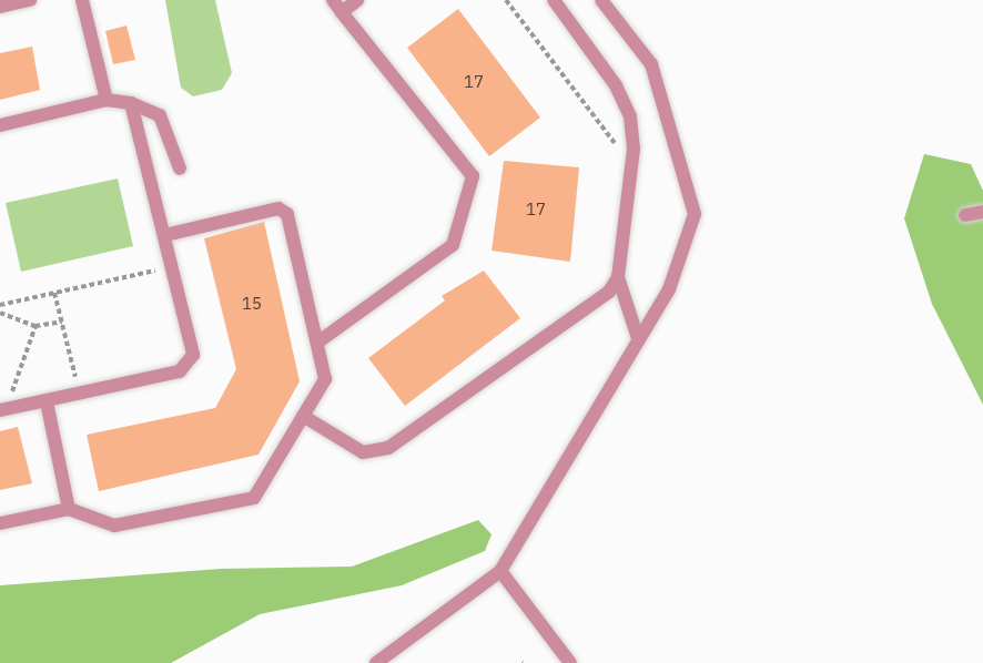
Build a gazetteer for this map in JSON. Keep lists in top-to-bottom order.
{
  "house_numbers": ["17", "17", "15"]
}
